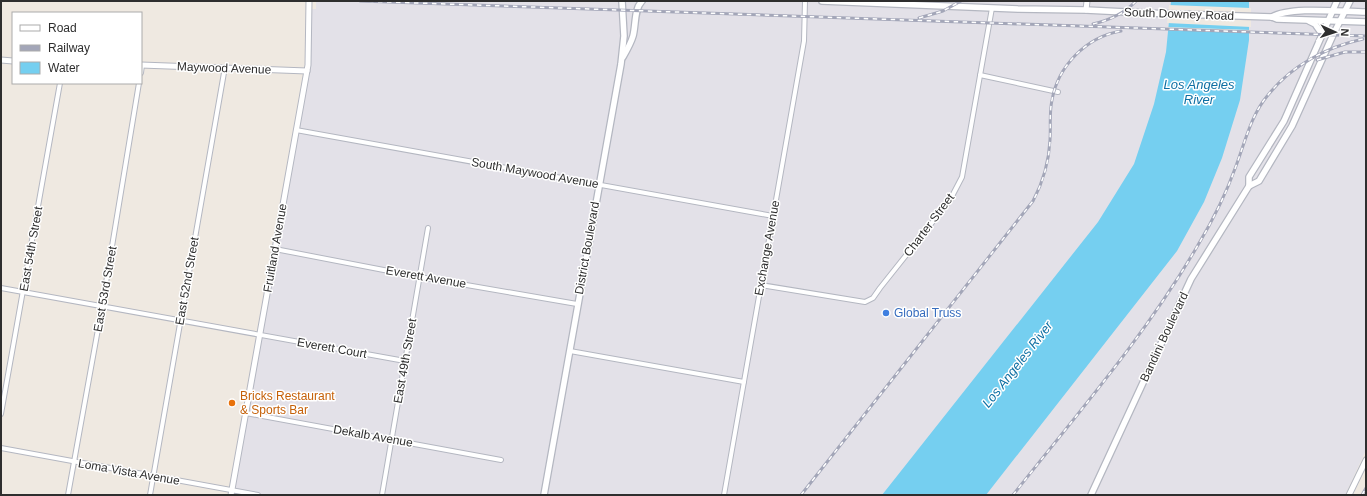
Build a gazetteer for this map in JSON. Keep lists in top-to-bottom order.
{
  "streets": {
    "main road": ["South Downey Road", "District Boulevard", "Bandini Boulevard"],
    "street": [
      "Maywood Avenue",
      "South Maywood Avenue",
      "Charter Street",
      "Fruitland Avenue",
      "Exchange Avenue",
      "East 54th Street",
      "Everett Avenue",
      "East 52nd Street",
      "East 53rd Street",
      "Everett Court",
      "East 49th Street",
      "Dekalb Avenue",
      "Loma Vista Avenue"
    ]
  },
  "crossings": [
    ["South Downey Road", "Charter Street"],
    ["South Downey Road", "Bandini Boulevard"],
    ["Maywood Avenue", "Fruitland Avenue"],
    ["Maywood Avenue", "East 52nd Street"],
    ["South Maywood Avenue", "Fruitland Avenue"],
    ["South Maywood Avenue", "District Boulevard"],
    ["South Maywood Avenue", "Exchange Avenue"],
    ["Charter Street", "Exchange Avenue"],
    ["Fruitland Avenue", "Everett Avenue"],
    ["Fruitland Avenue", "Everett Court"],
    ["Fruitland Avenue", "Dekalb Avenue"],
    ["Fruitland Avenue", "Loma Vista Avenue"],
    ["District Boulevard", "Everett Avenue"],
    ["Everett Avenue", "East 49th Street"],
    ["East 52nd Street", "Loma Vista Avenue"],
    ["East 53rd Street", "Loma Vista Avenue"],
    ["Everett Court", "East 49th Street"],
    ["East 49th Street", "Dekalb Avenue"]
  ],
  "water": ["Los Angeles River"],
  "places": ["Global Truss", "Bricks Restaurant & Sports Bar"],
  "legend": ["Road", "Railway", "Water"],
  "north": "right"
}
